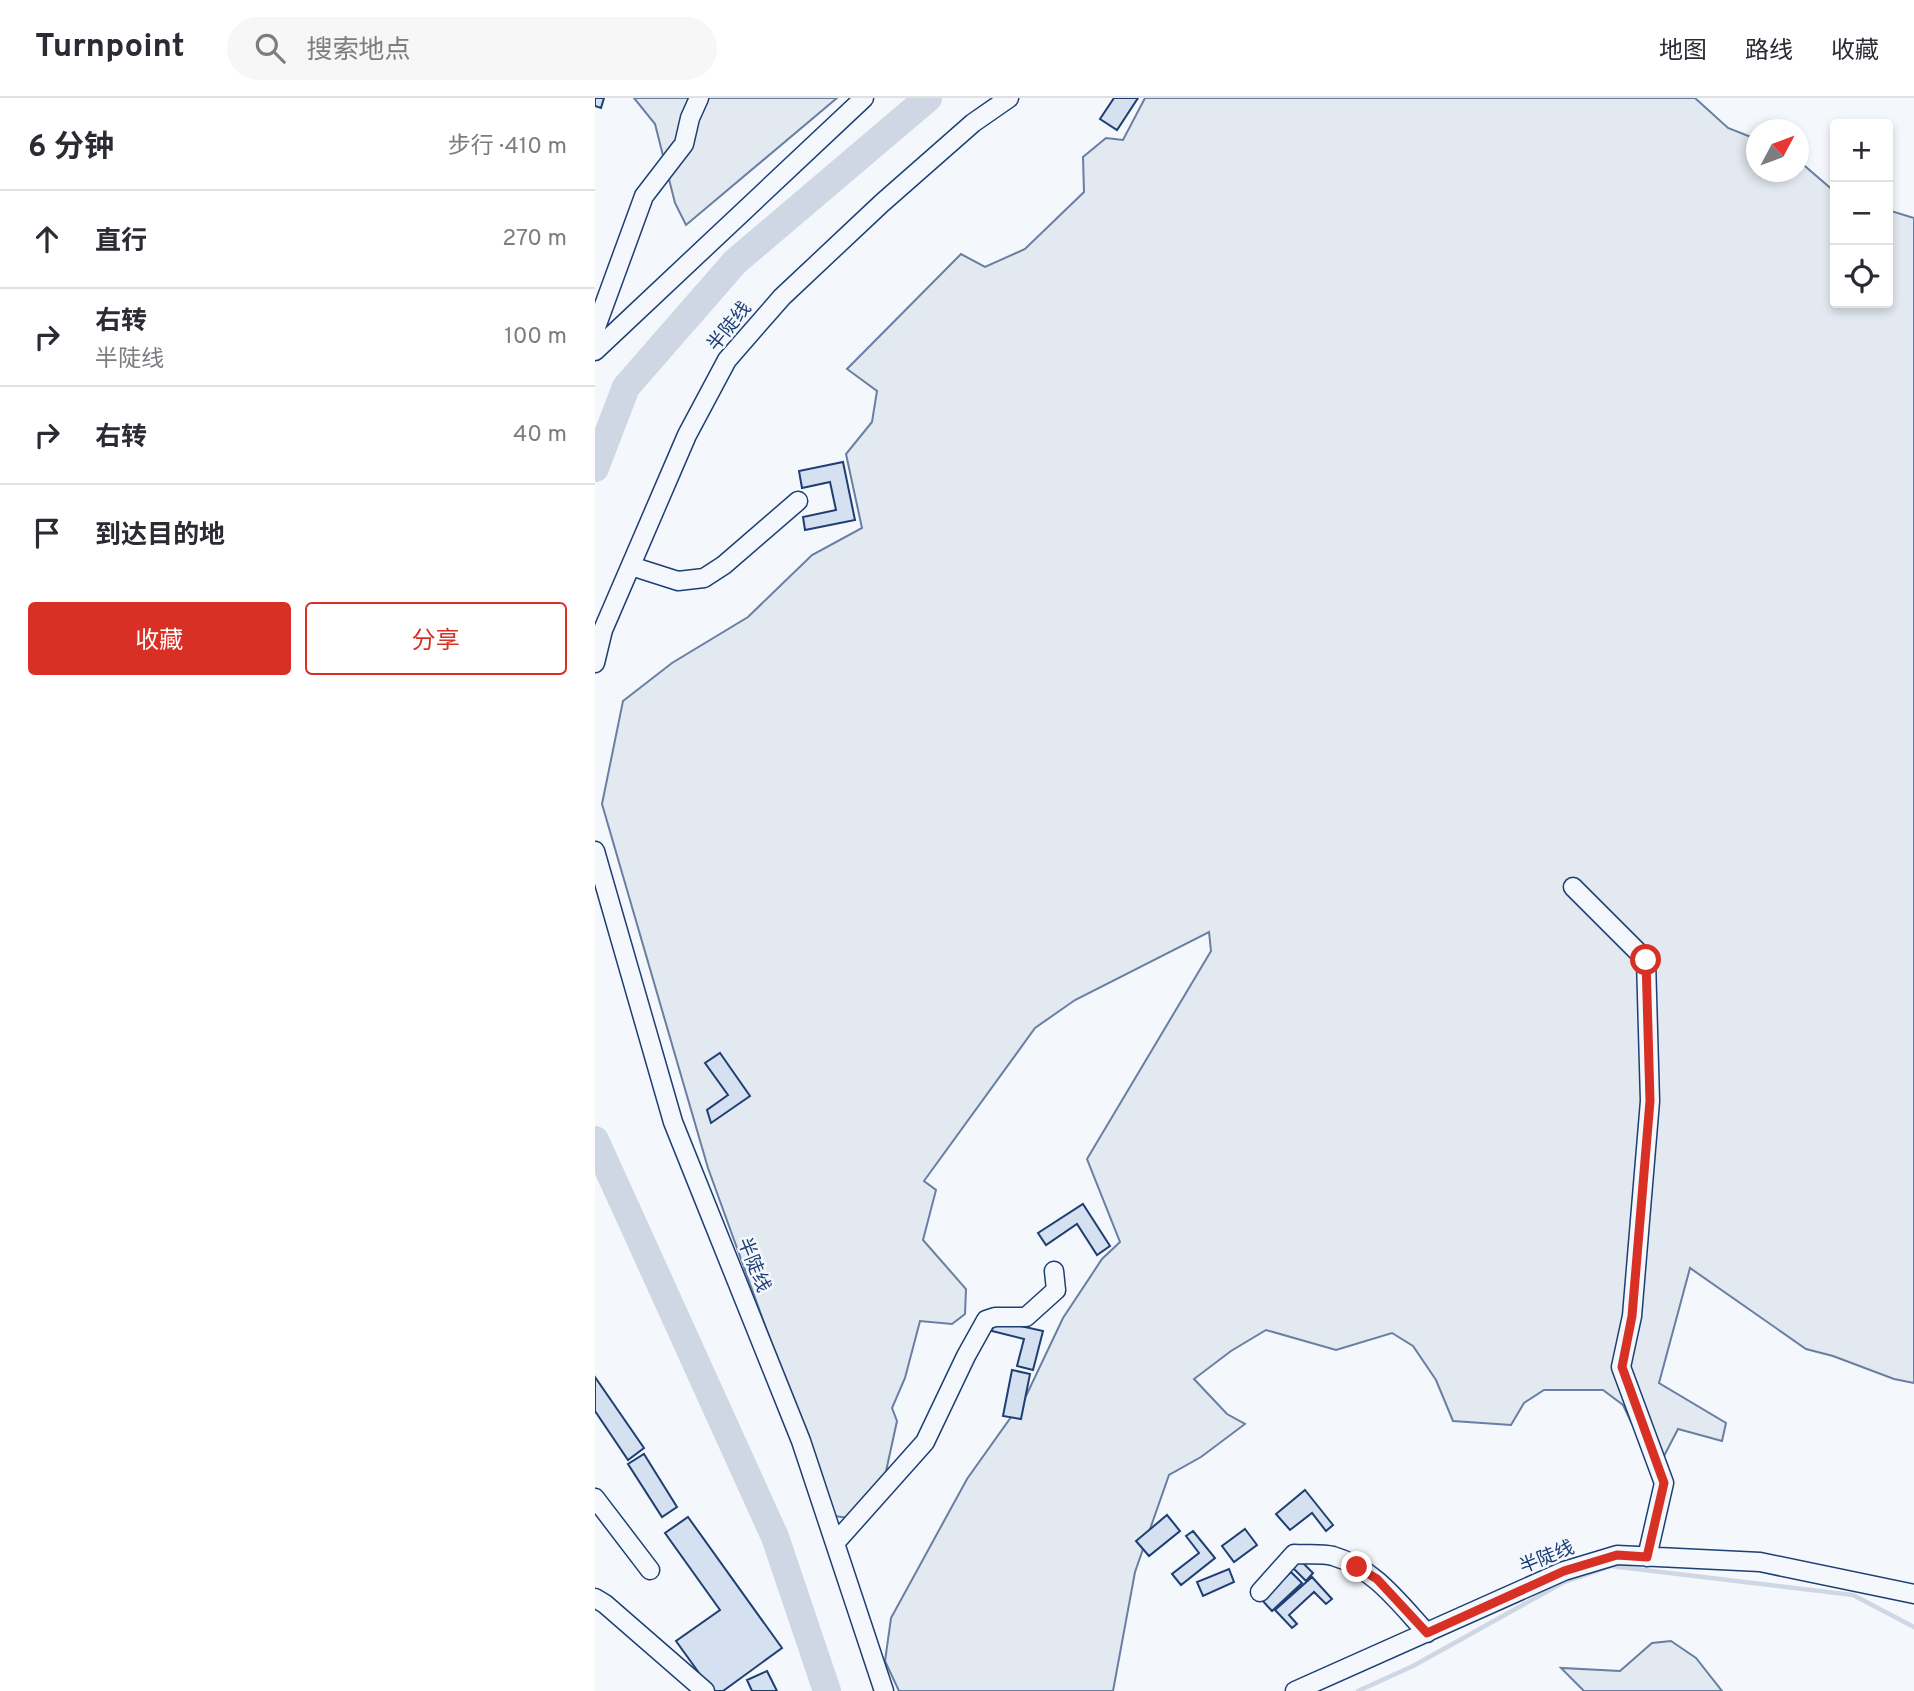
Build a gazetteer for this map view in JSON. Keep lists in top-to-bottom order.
{
  "streets": {
    "street": ["半陡线"]
  },
  "north": "top right",
  "page": {
    "header": "Turnpoint",
    "search": "搜索地点",
    "nav": ["地图", "路线", "收藏"],
    "heading": ["6 分钟", "步行 · 410 m"],
    "map_buttons": ["+", "−"],
    "list": [
      ["直行", "270 m"],
      ["右转", "半陡线", "100 m"],
      ["右转", "40 m"],
      "到达目的地"
    ],
    "buttons": ["收藏", "分享"]
  }
}
